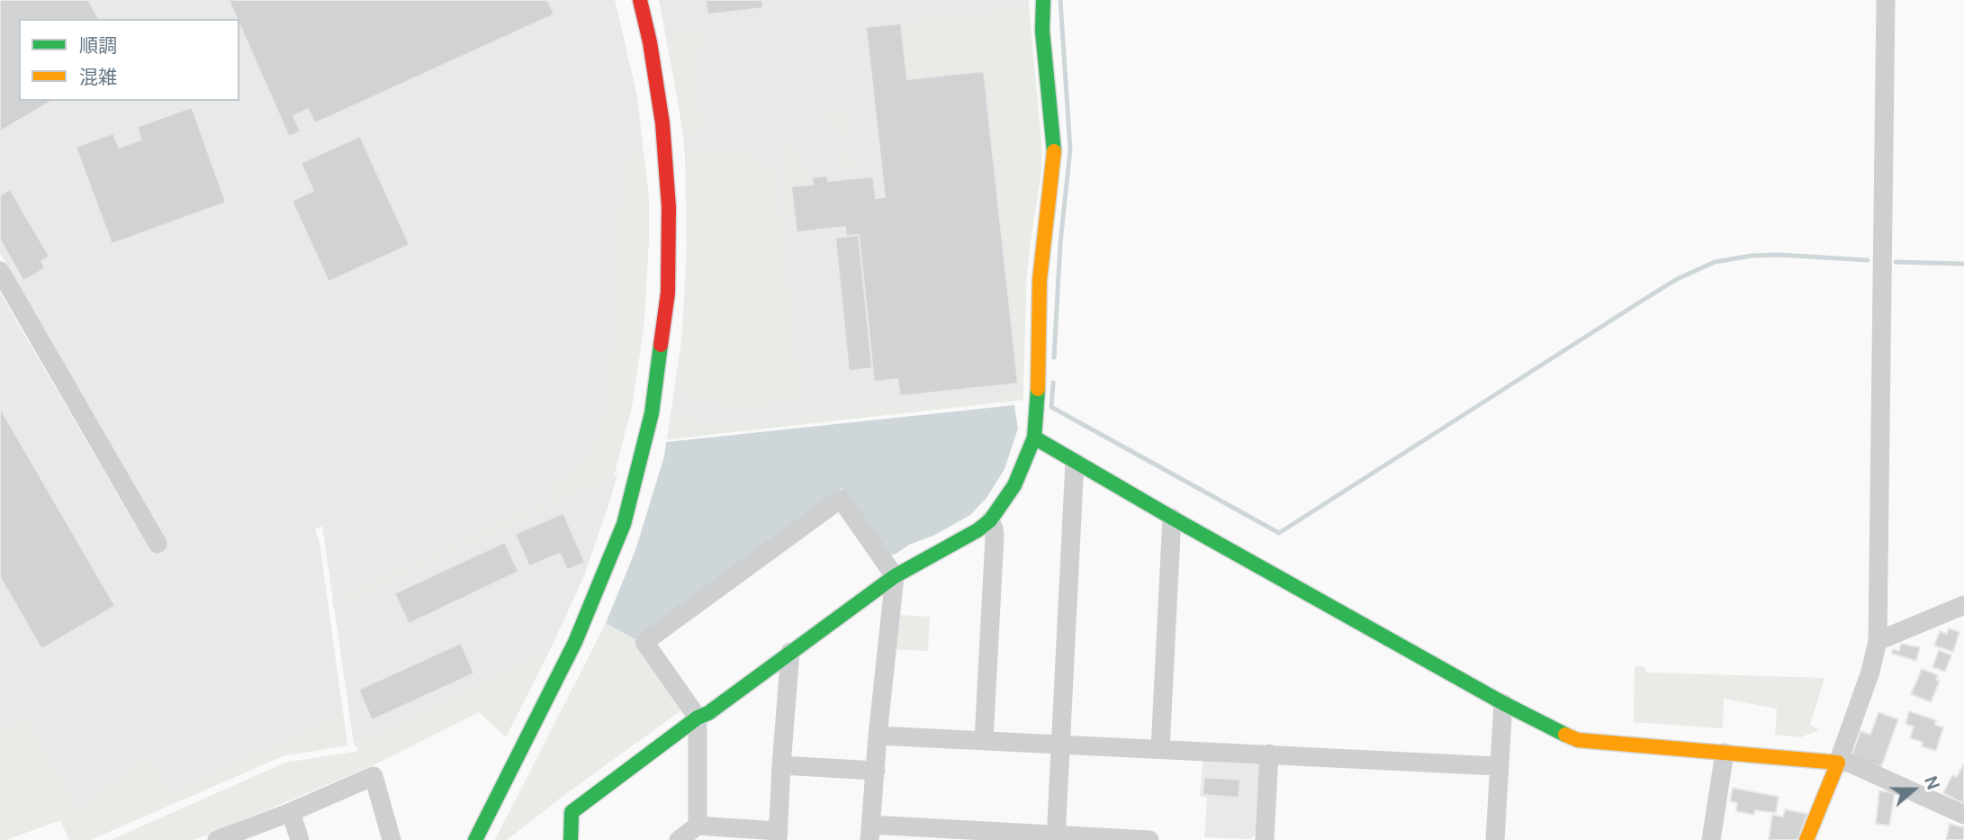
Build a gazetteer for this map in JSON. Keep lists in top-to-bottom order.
{
  "legend": ["順調", "混雑"],
  "north": "right"
}
